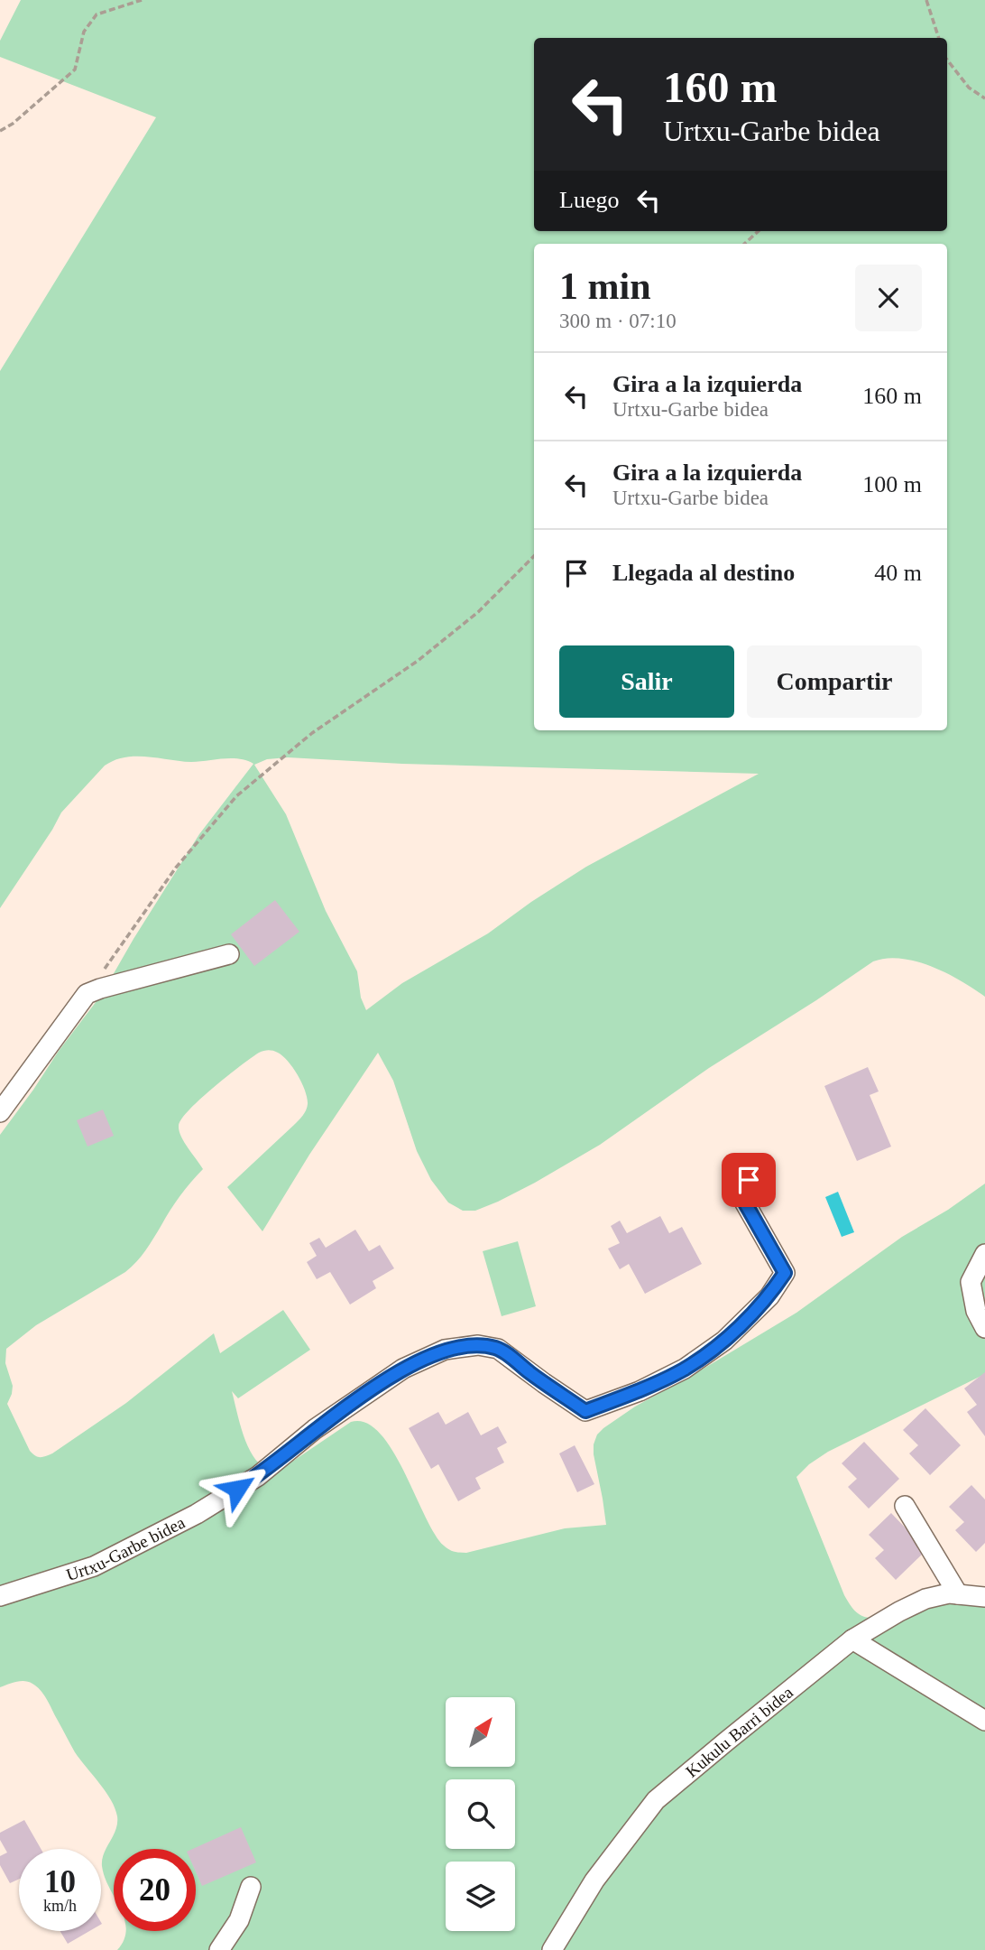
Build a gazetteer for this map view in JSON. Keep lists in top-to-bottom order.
{
  "streets": {
    "lane": ["Urtxu-Garbe bidea", "Kukulu Barri bidea"]
  },
  "north": "top right",
  "page": {
    "turn": ["160 m", "Urtxu-Garbe bidea"],
    "then": "Luego",
    "heading": ["1 min", "300 m · 07:10"],
    "list": [
      {
        "name": "Gira a la izquierda",
        "note": "Urtxu-Garbe bidea",
        "value": "160 m"
      },
      {
        "name": "Gira a la izquierda",
        "note": "Urtxu-Garbe bidea",
        "value": "100 m"
      },
      {
        "name": "Llegada al destino",
        "value": "40 m"
      }
    ],
    "buttons": ["Salir", "Compartir"],
    "speed": "10 km/h",
    "limit": "20"
  }
}
